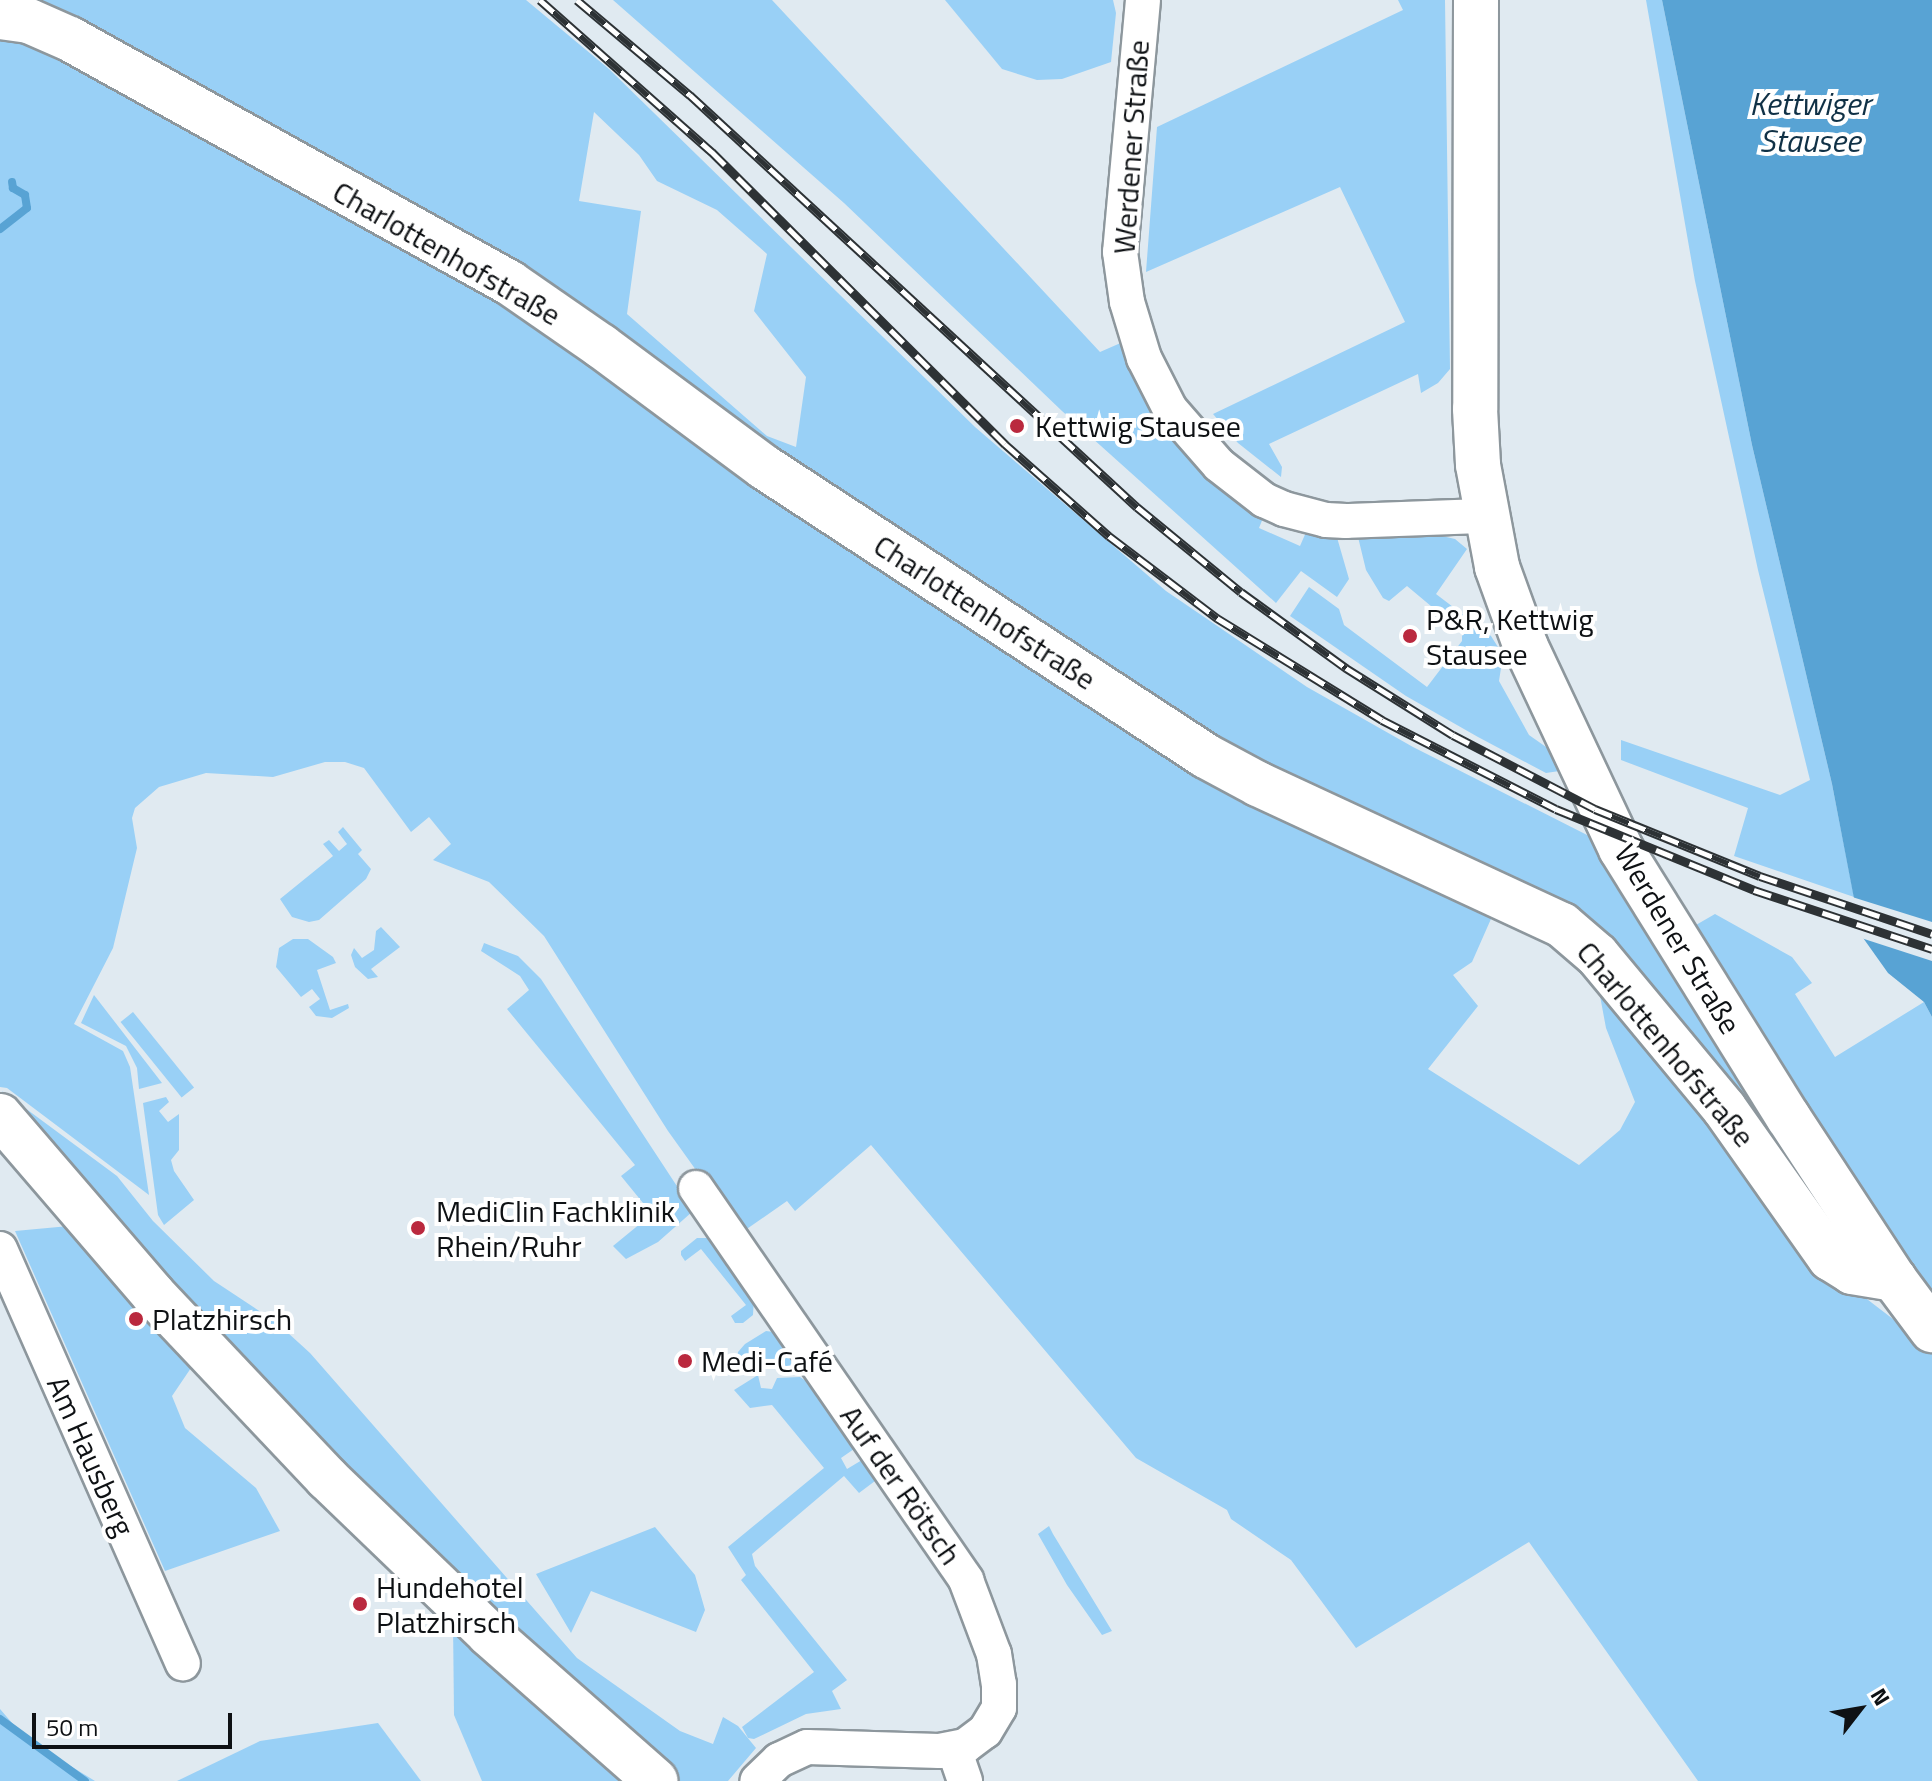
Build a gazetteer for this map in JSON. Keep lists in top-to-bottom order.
{
  "streets": {
    "main road": ["Werdener Straße", "Charlottenhofstraße"],
    "street": ["Am Hausberg", "Auf der Rötsch"]
  },
  "crossings": [
    ["Werdener Straße", "Charlottenhofstraße"]
  ],
  "water": ["Kettwiger Stausee"],
  "places": [
    "Kettwig Stausee",
    "P&R, Kettwig Stausee",
    "MediClin Fachklinik Rhein/Ruhr",
    "Platzhirsch",
    "Medi-Café",
    "Hundehotel Platzhirsch"
  ],
  "scale_bar": "50 m",
  "north": "top right"
}
